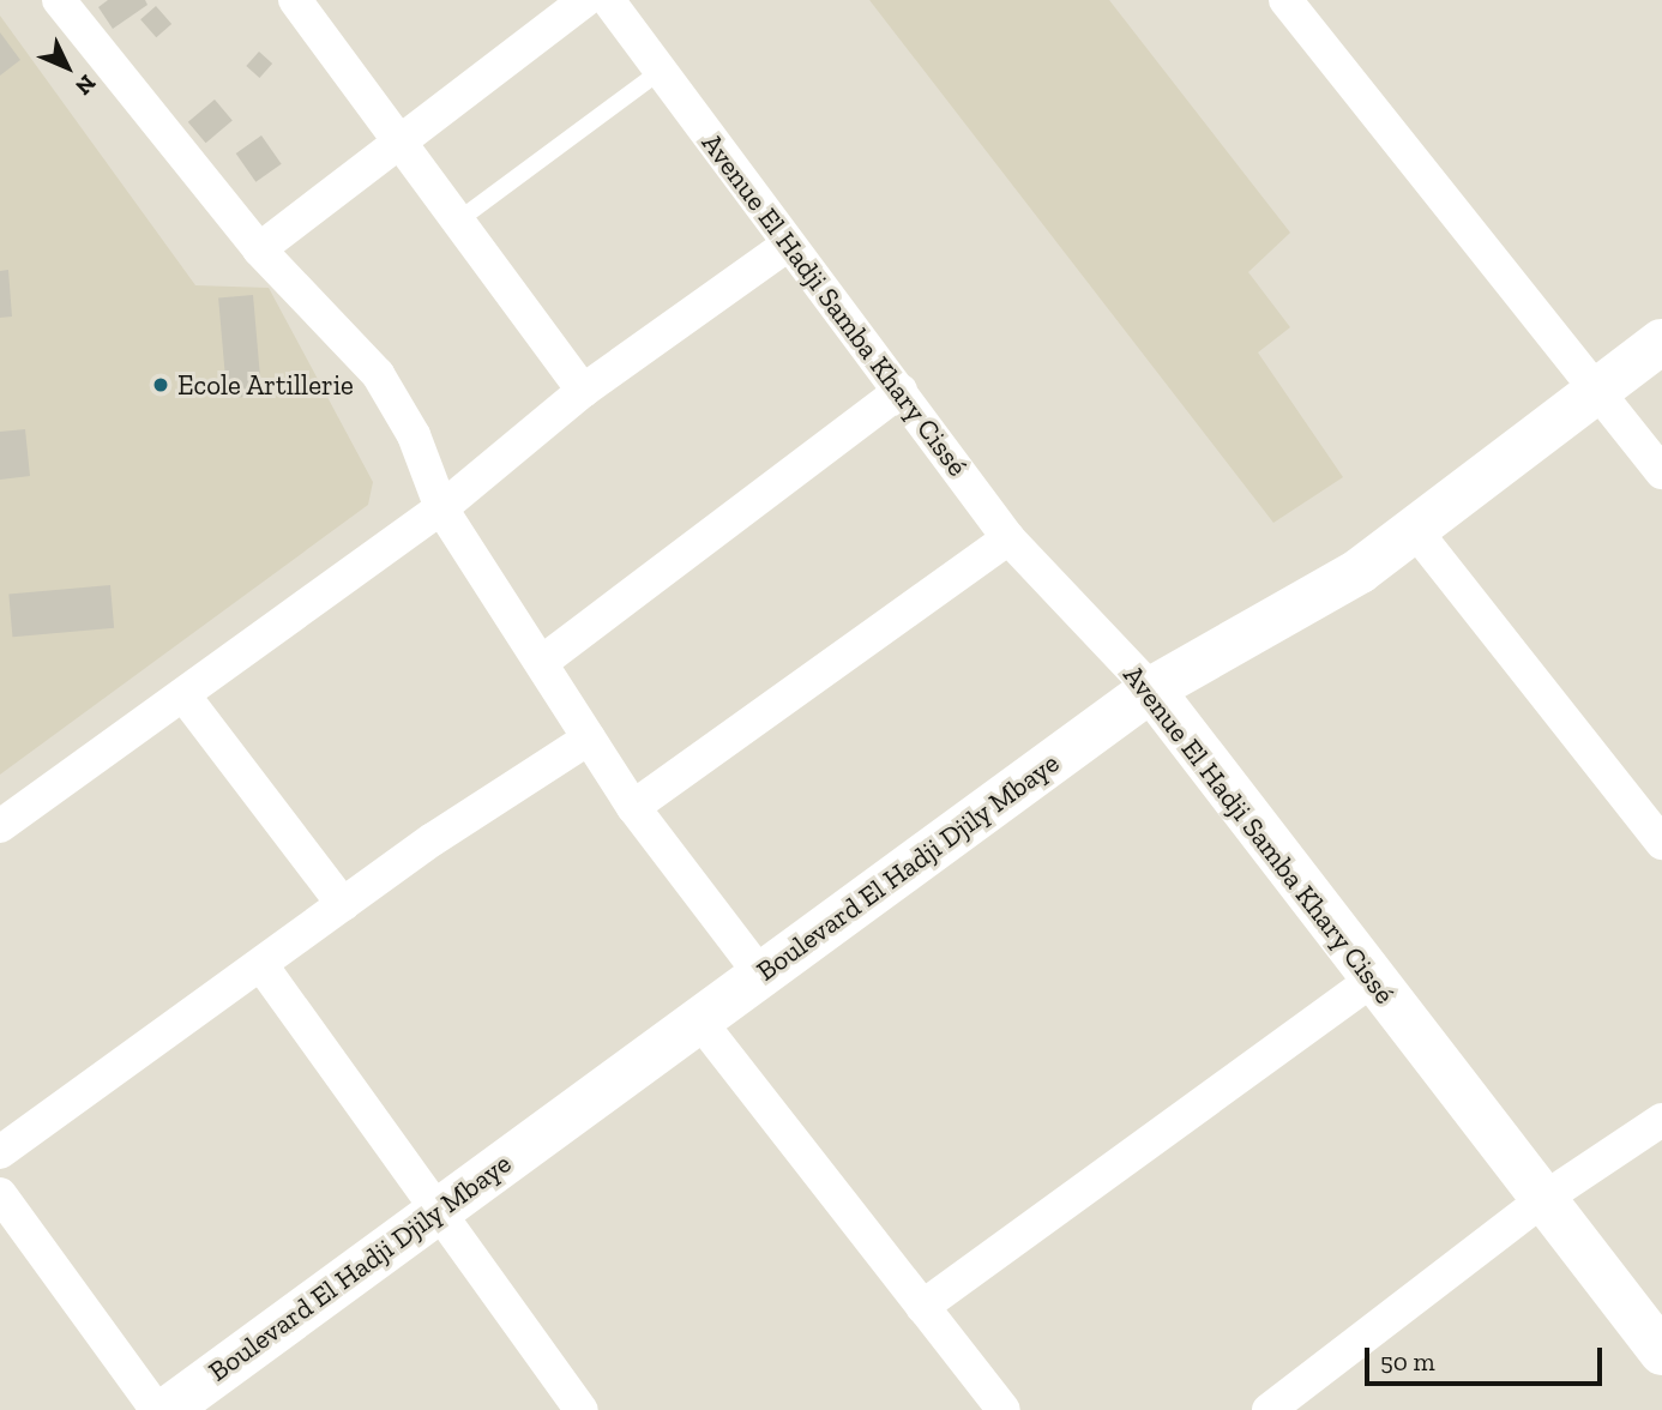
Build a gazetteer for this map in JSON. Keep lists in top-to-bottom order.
{
  "streets": {
    "main road": ["Avenue El Hadji Samba Khary Cissé", "Boulevard El Hadji Djily Mbaye"]
  },
  "crossings": [
    ["Avenue El Hadji Samba Khary Cissé", "Boulevard El Hadji Djily Mbaye"]
  ],
  "places": ["Ecole Artillerie"],
  "scale_bar": "50 m",
  "north": "bottom right"
}
